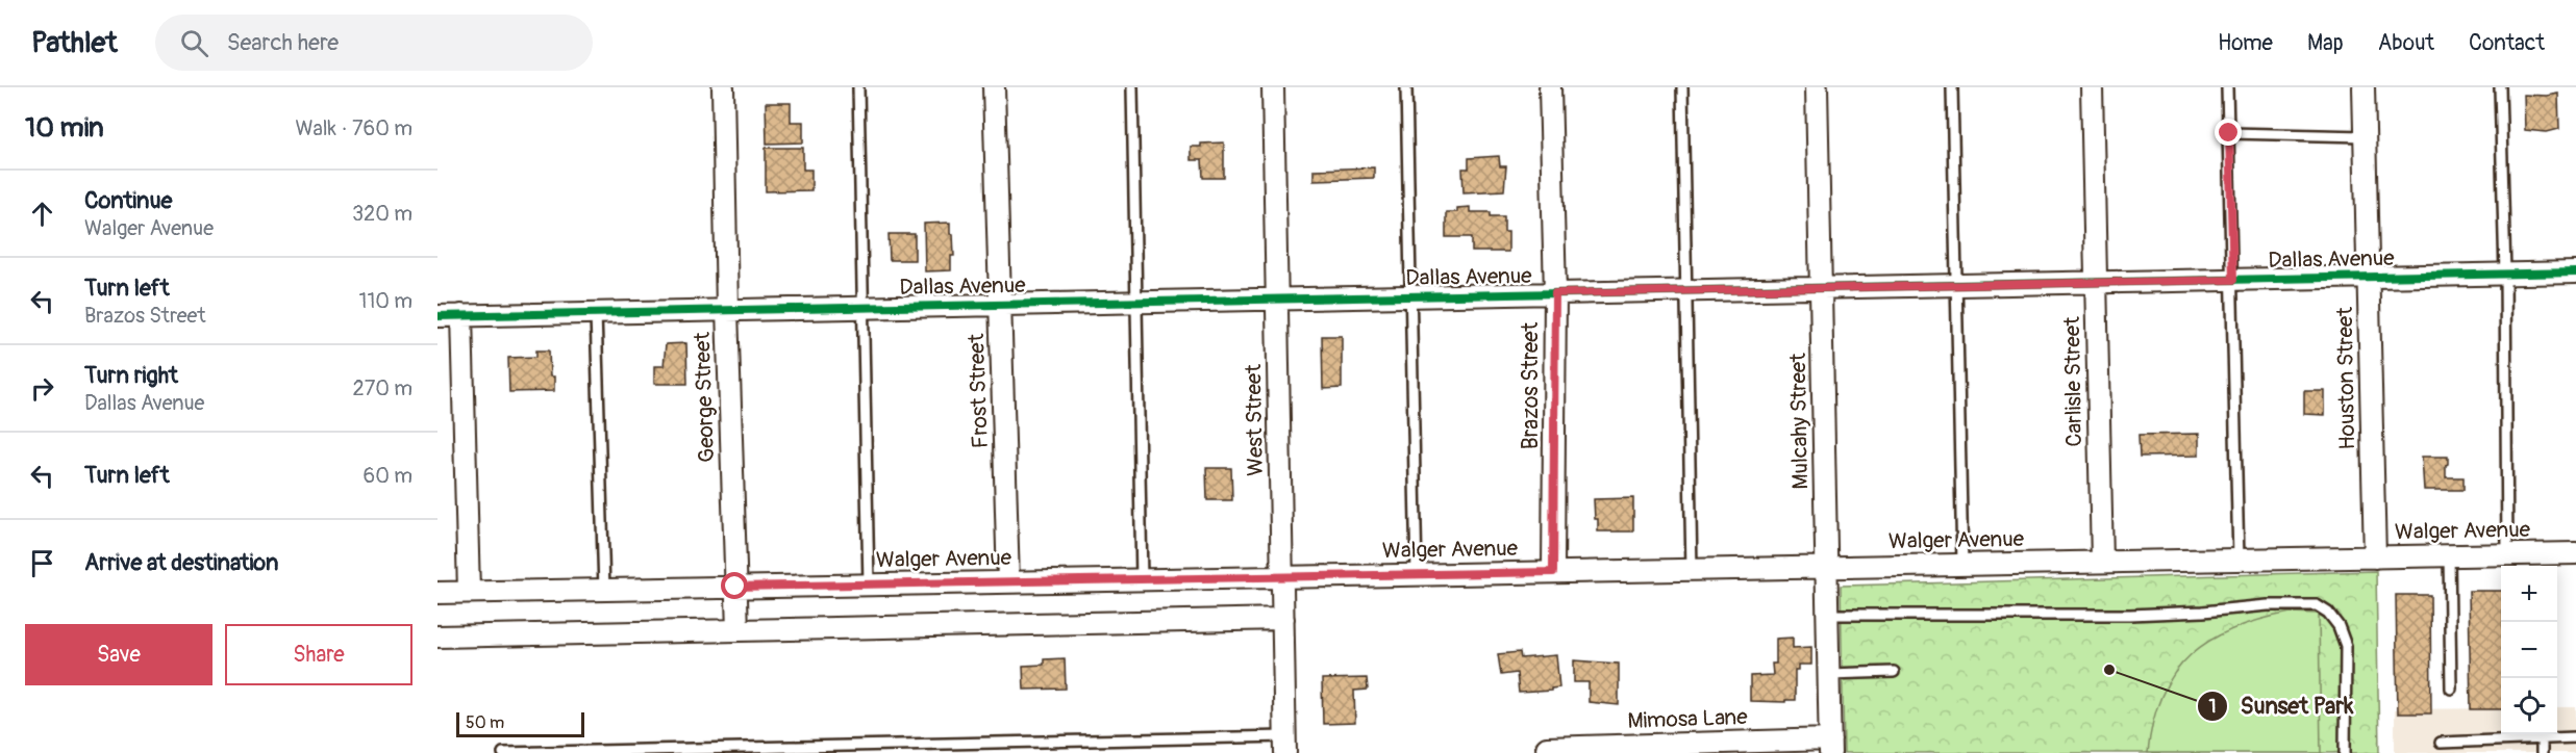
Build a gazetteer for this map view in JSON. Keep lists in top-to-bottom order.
{
  "streets": {
    "street": [
      "Dallas Avenue",
      "Houston Street",
      "Carlisle Street",
      "Brazos Street",
      "Frost Street",
      "George Street",
      "West Street",
      "Mulcahy Street",
      "Walger Avenue",
      "Mimosa Lane"
    ]
  },
  "crossings": [
    ["Dallas Avenue", "Houston Street"],
    ["Dallas Avenue", "Carlisle Street"],
    ["Dallas Avenue", "Brazos Street"],
    ["Dallas Avenue", "Frost Street"],
    ["Dallas Avenue", "George Street"],
    ["Dallas Avenue", "West Street"],
    ["Dallas Avenue", "Mulcahy Street"],
    ["Houston Street", "Walger Avenue"],
    ["Carlisle Street", "Walger Avenue"],
    ["Brazos Street", "Walger Avenue"],
    ["Frost Street", "Walger Avenue"],
    ["George Street", "Walger Avenue"],
    ["West Street", "Walger Avenue"],
    ["Mulcahy Street", "Walger Avenue"],
    ["Mulcahy Street", "Mimosa Lane"]
  ],
  "places": ["Sunset Park"],
  "scale_bar": "50 m",
  "page": {
    "header": "Pathlet",
    "search": "Search here",
    "nav": [
      "Home",
      "Map",
      "About",
      "Contact"
    ],
    "heading": ["10 min", "Walk · 760 m"],
    "list": [
      ["Continue", "Walger Avenue", "320 m"],
      ["Turn left", "Brazos Street", "110 m"],
      ["Turn right", "Dallas Avenue", "270 m"],
      ["Turn left", "60 m"],
      "Arrive at destination"
    ],
    "map_buttons": ["+", "−"],
    "buttons": ["Save", "Share"],
    "scale": "50 m"
  }
}
